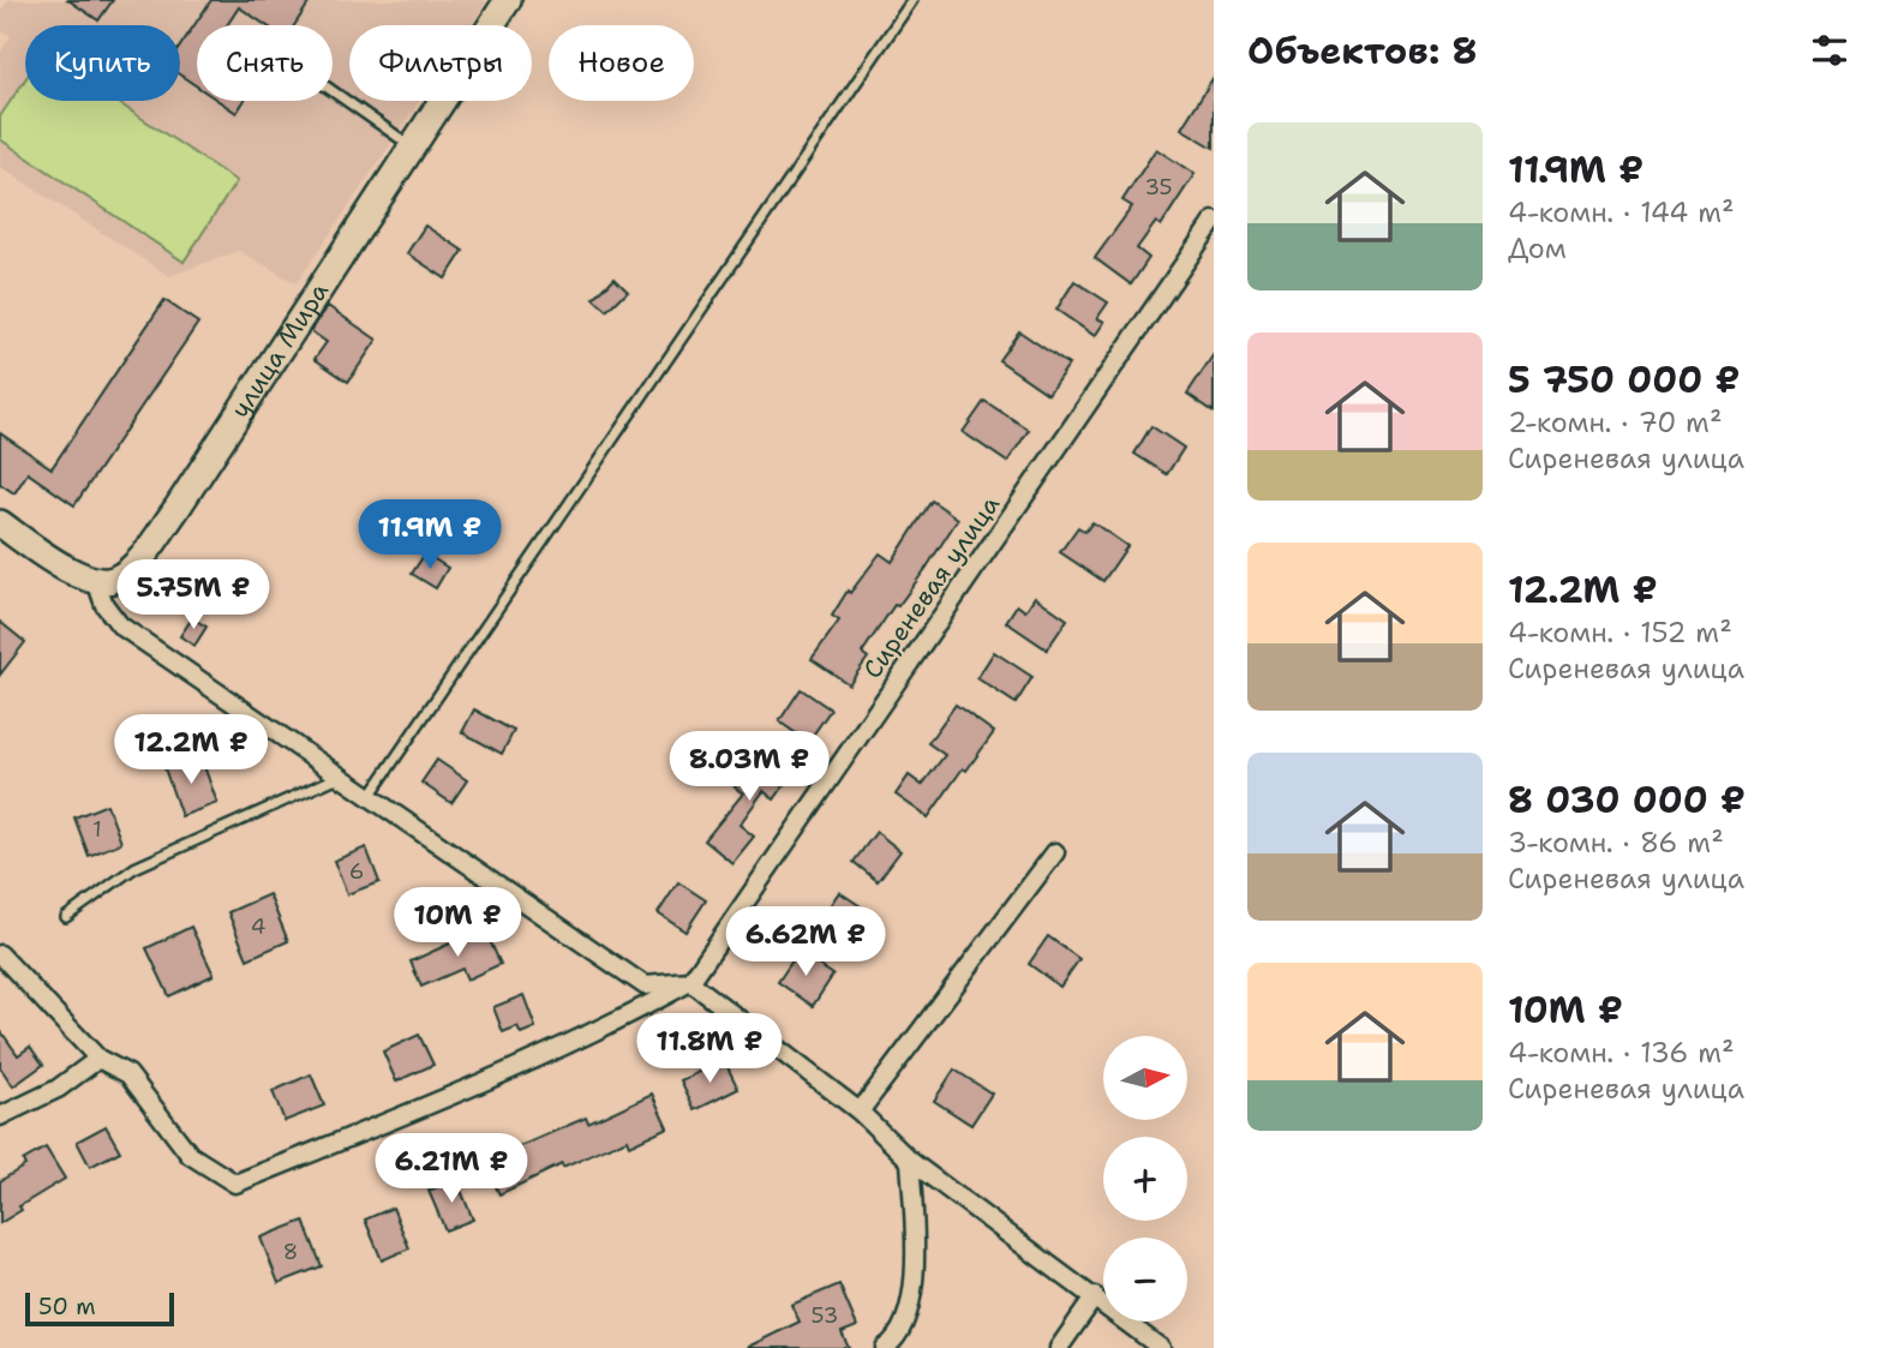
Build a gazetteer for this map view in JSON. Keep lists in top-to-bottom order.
{
  "streets": {
    "street": ["улица Мира", "Сиреневая улица"]
  },
  "house_numbers": [
    "35",
    "1",
    "6",
    "4",
    "8",
    "53"
  ],
  "scale_bar": "50 m",
  "north": "right",
  "page": {
    "heading": "Объектов: 8",
    "chip": [
      "Купить",
      "Снять",
      "Фильтры",
      "Новое"
    ],
    "list": [
      {
        "name": "11.9M ₽",
        "note": "4-комн. · 144 m² · Дом"
      },
      {
        "name": "5 750 000 ₽",
        "note": "2-комн. · 70 m² · Сиреневая улица"
      },
      {
        "name": "12.2M ₽",
        "note": "4-комн. · 152 m² · Сиреневая улица"
      },
      {
        "name": "8 030 000 ₽",
        "note": "3-комн. · 86 m² · Сиреневая улица"
      },
      {
        "name": "10M ₽",
        "note": "4-комн. · 136 m² · Сиреневая улица"
      }
    ],
    "price": [
      "11.9M ₽",
      "5.75M ₽",
      "12.2M ₽",
      "8.03M ₽",
      "10M ₽",
      "6.62M ₽",
      "11.8M ₽",
      "6.21M ₽"
    ],
    "map_buttons": ["+", "−"],
    "scale": "50 m"
  }
}
